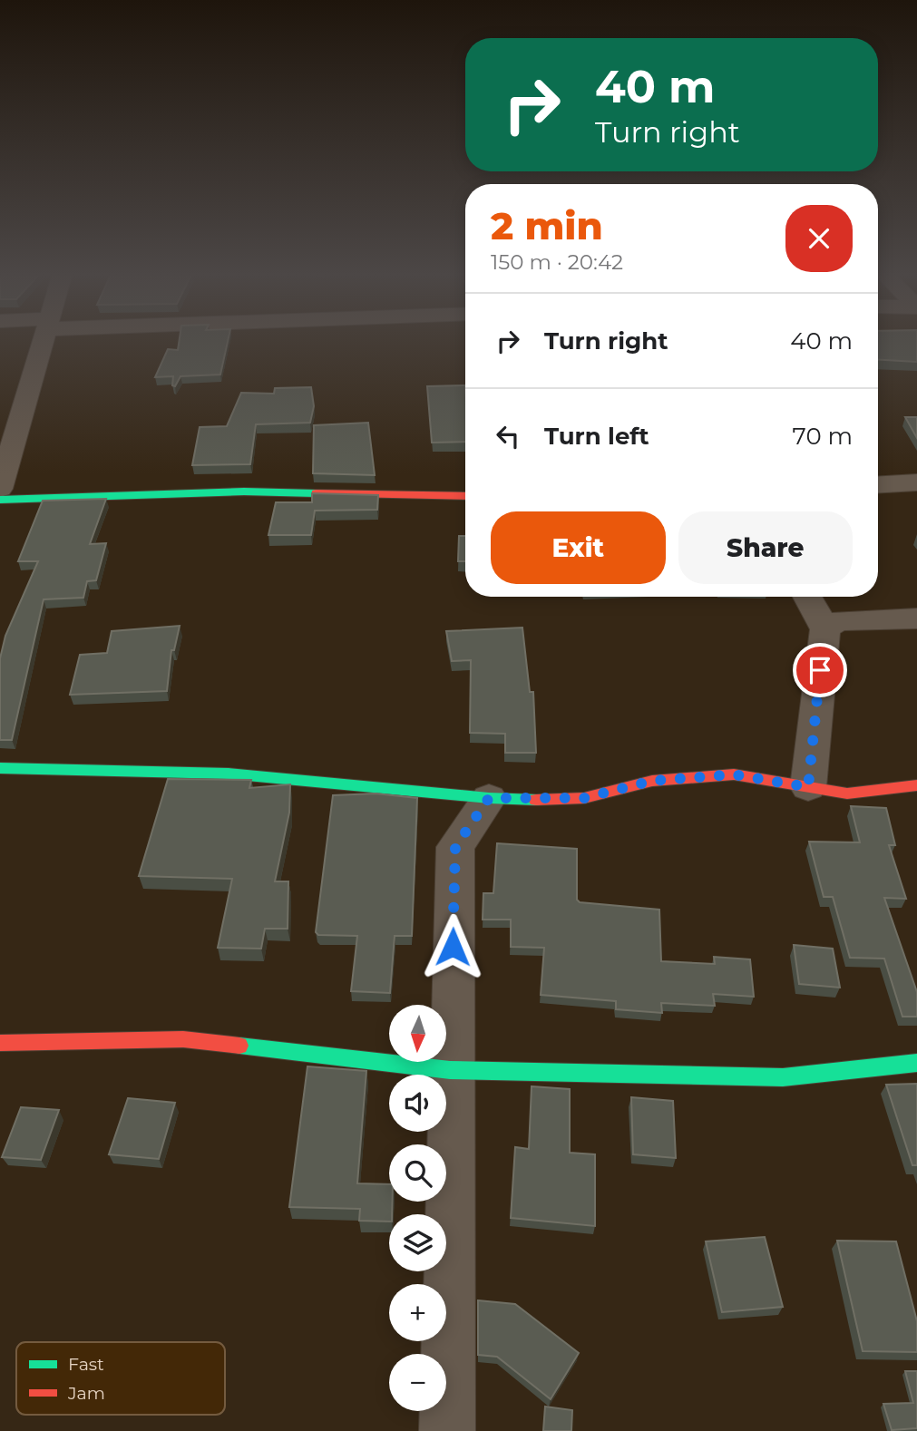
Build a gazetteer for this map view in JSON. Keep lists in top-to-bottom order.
{
  "legend": ["Fast", "Jam"],
  "north": "bottom",
  "page": {
    "turn": ["40 m", "Turn right"],
    "heading": ["2 min", "150 m · 20:42"],
    "list": [
      {
        "name": "Turn right",
        "value": "40 m"
      },
      {
        "name": "Turn left",
        "value": "70 m"
      }
    ],
    "buttons": ["Exit", "Share"],
    "map_buttons": ["+", "−"]
  }
}
